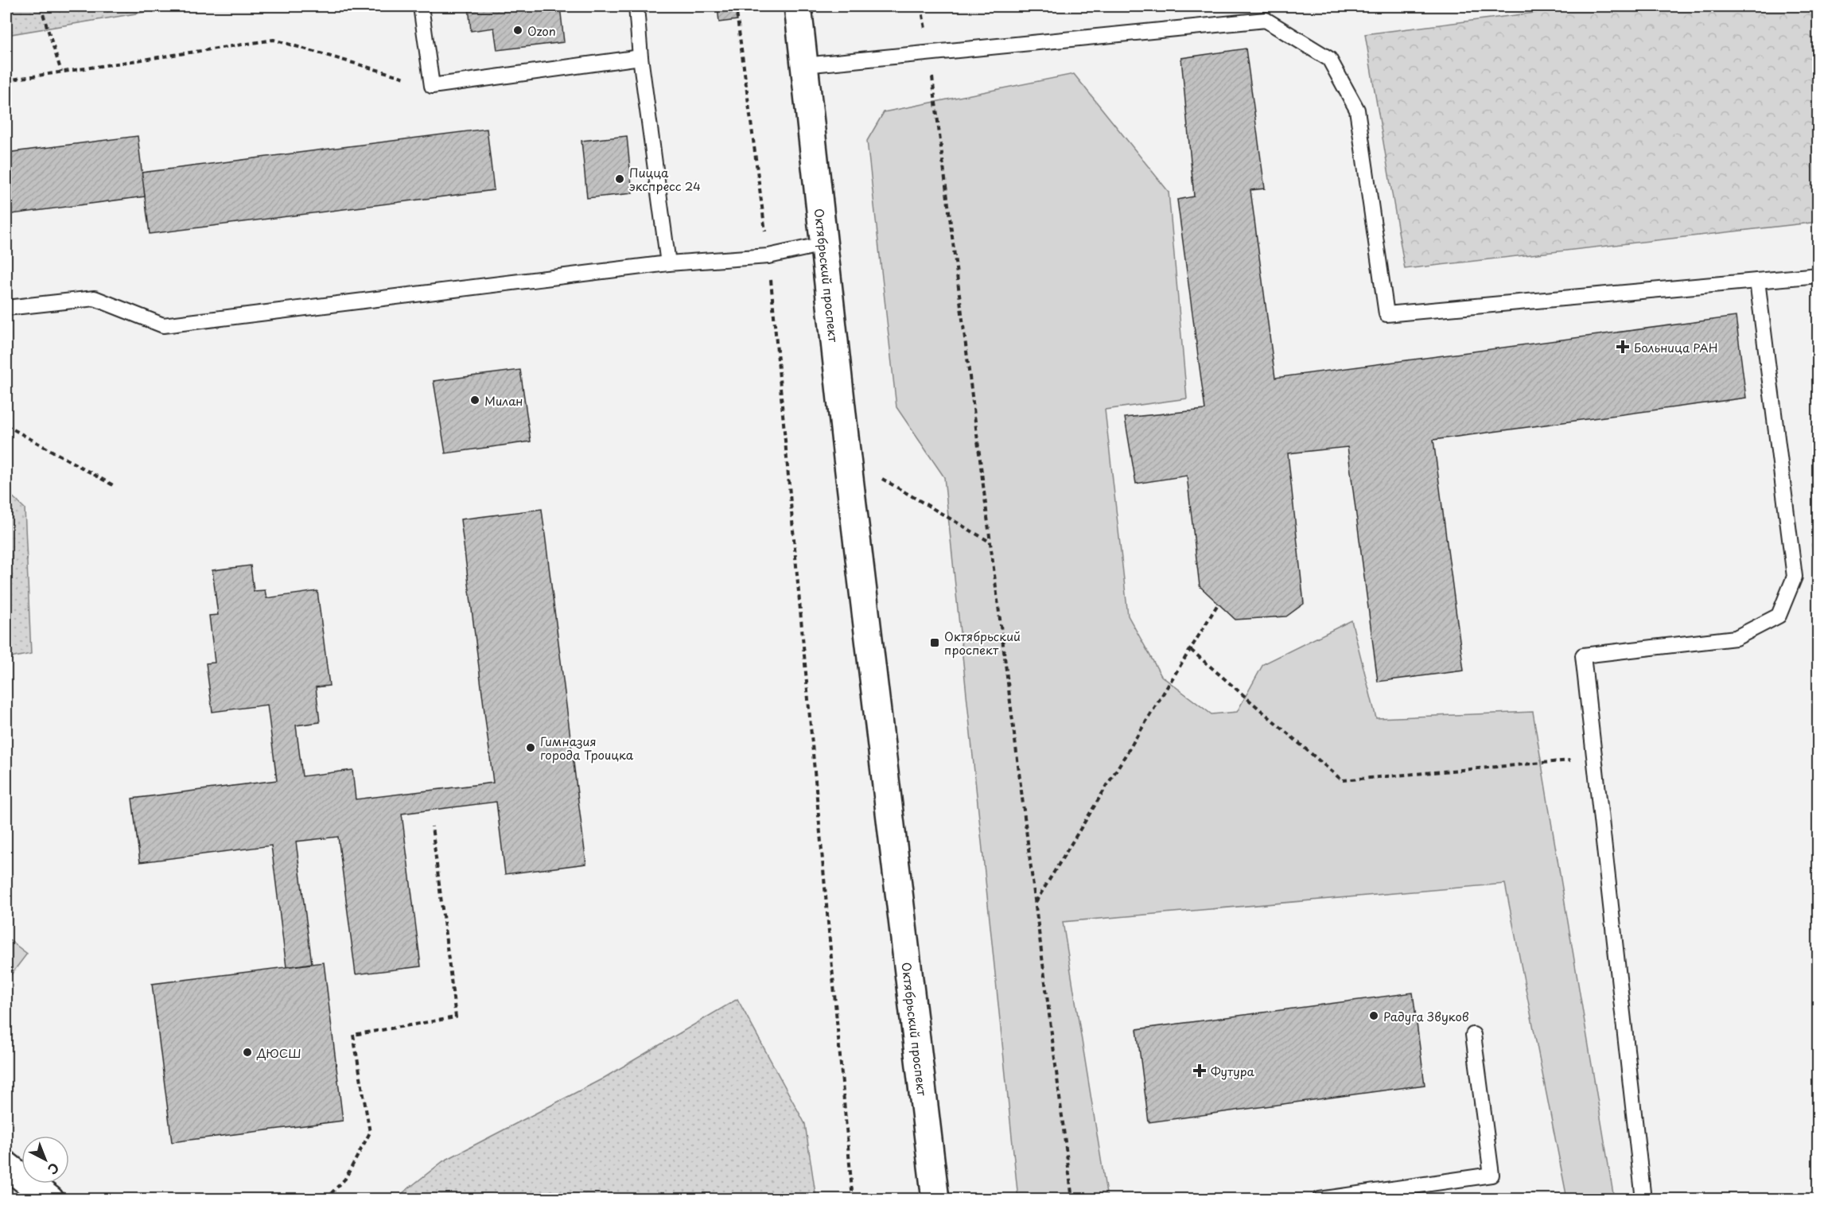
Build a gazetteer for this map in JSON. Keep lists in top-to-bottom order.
{
  "streets": {
    "main road": ["Октябрьский проспект"]
  },
  "places": {
    "other": [
      "Ozon",
      "Пицца экспресс 24",
      "Милан",
      "Гимназия города Троицка",
      "Радуга Звуков",
      "ДЮСШ"
    ],
    "health": ["Больница РАН", "Футура"],
    "transit": ["Октябрьский проспект"]
  },
  "north": "bottom right"
}
